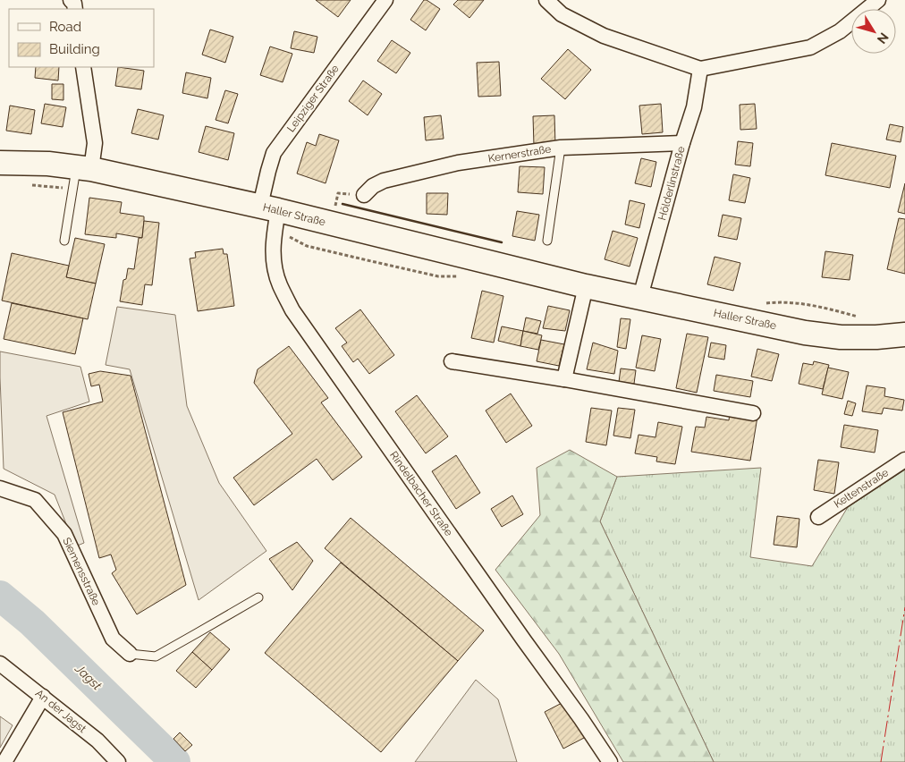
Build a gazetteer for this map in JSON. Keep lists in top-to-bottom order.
{
  "streets": {
    "main road": ["Haller Straße"],
    "street": [
      "Leipziger Straße",
      "Kernerstraße",
      "Hölderlinstraße",
      "Keltenstraße",
      "Rindelbacher Straße",
      "Siemensstraße",
      "An der Jagst"
    ]
  },
  "crossings": [
    ["Leipziger Straße", "Haller Straße"],
    ["Leipziger Straße", "Rindelbacher Straße"],
    ["Kernerstraße", "Hölderlinstraße"],
    ["Hölderlinstraße", "Haller Straße"],
    ["Haller Straße", "Rindelbacher Straße"]
  ],
  "water": ["Jagst"],
  "legend": ["Road", "Building"],
  "north": "bottom right"
}
